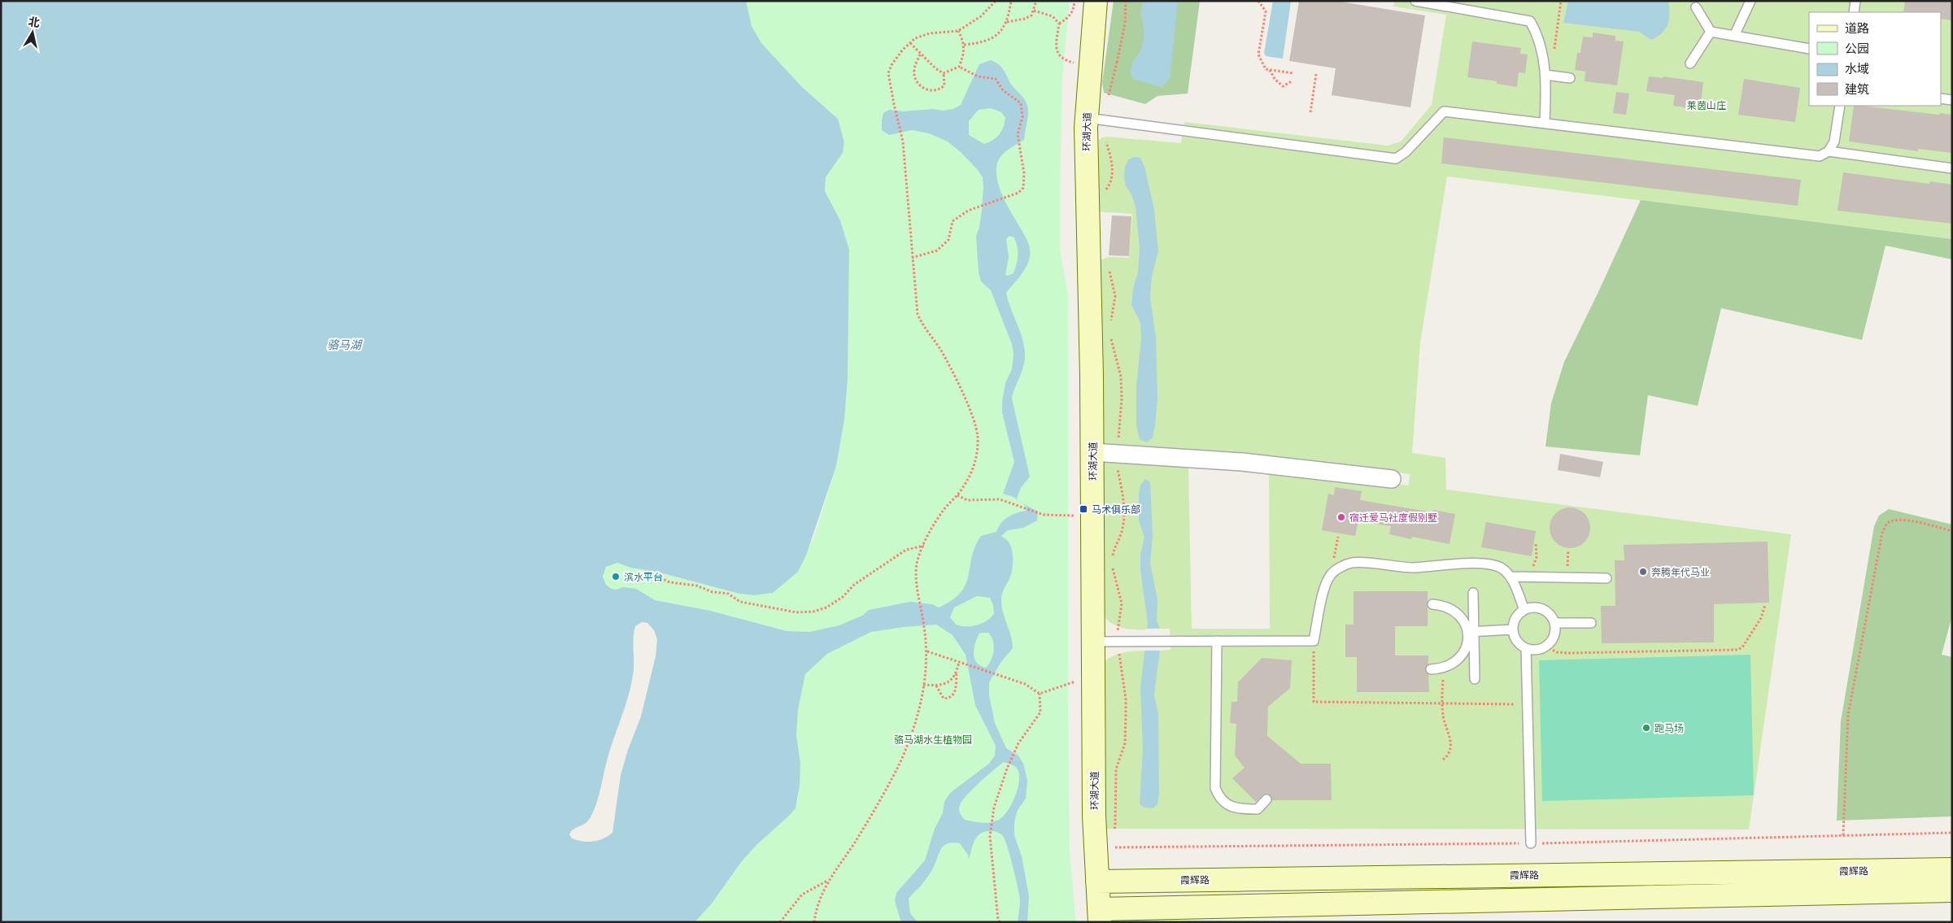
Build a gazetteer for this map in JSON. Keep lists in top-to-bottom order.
{
  "streets": {
    "street": ["环湖大道", "霞辉路"]
  },
  "crossings": [
    ["环湖大道", "霞辉路"]
  ],
  "water": ["骆马湖"],
  "parks": ["莱茵山庄", "骆马湖水生植物园"],
  "places": {
    "transit": ["马术俱乐部"],
    "other": [
      "宿迁爱马社度假别墅",
      "奔腾年代马业",
      "滨水平台",
      "跑马场"
    ]
  },
  "legend": [
    "道路",
    "公园",
    "水域",
    "建筑"
  ],
  "north": "top"
}
